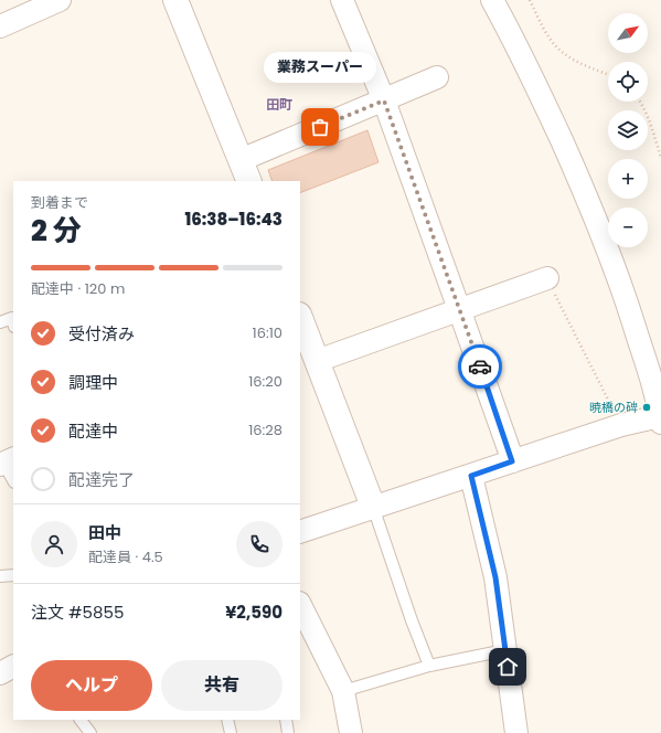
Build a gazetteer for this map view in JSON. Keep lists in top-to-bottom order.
{
  "districts": ["田町"],
  "places": ["業務スーパー", "暁橋の碑"],
  "north": "top right",
  "page": {
    "map_buttons": ["+", "−"],
    "bubble": "業務スーパー",
    "heading": ["2 分", "到着まで", "16:38–16:43"],
    "panel": [
      "田中",
      "配達員 · 4.5",
      "注文 #5855",
      "¥2,590"
    ],
    "bar": "配達中 · 120 m",
    "list": [
      ["受付済み", "16:10"],
      ["調理中", "16:20"],
      ["配達中", "16:28"],
      "配達完了"
    ],
    "buttons": ["ヘルプ", "共有"]
  }
}
